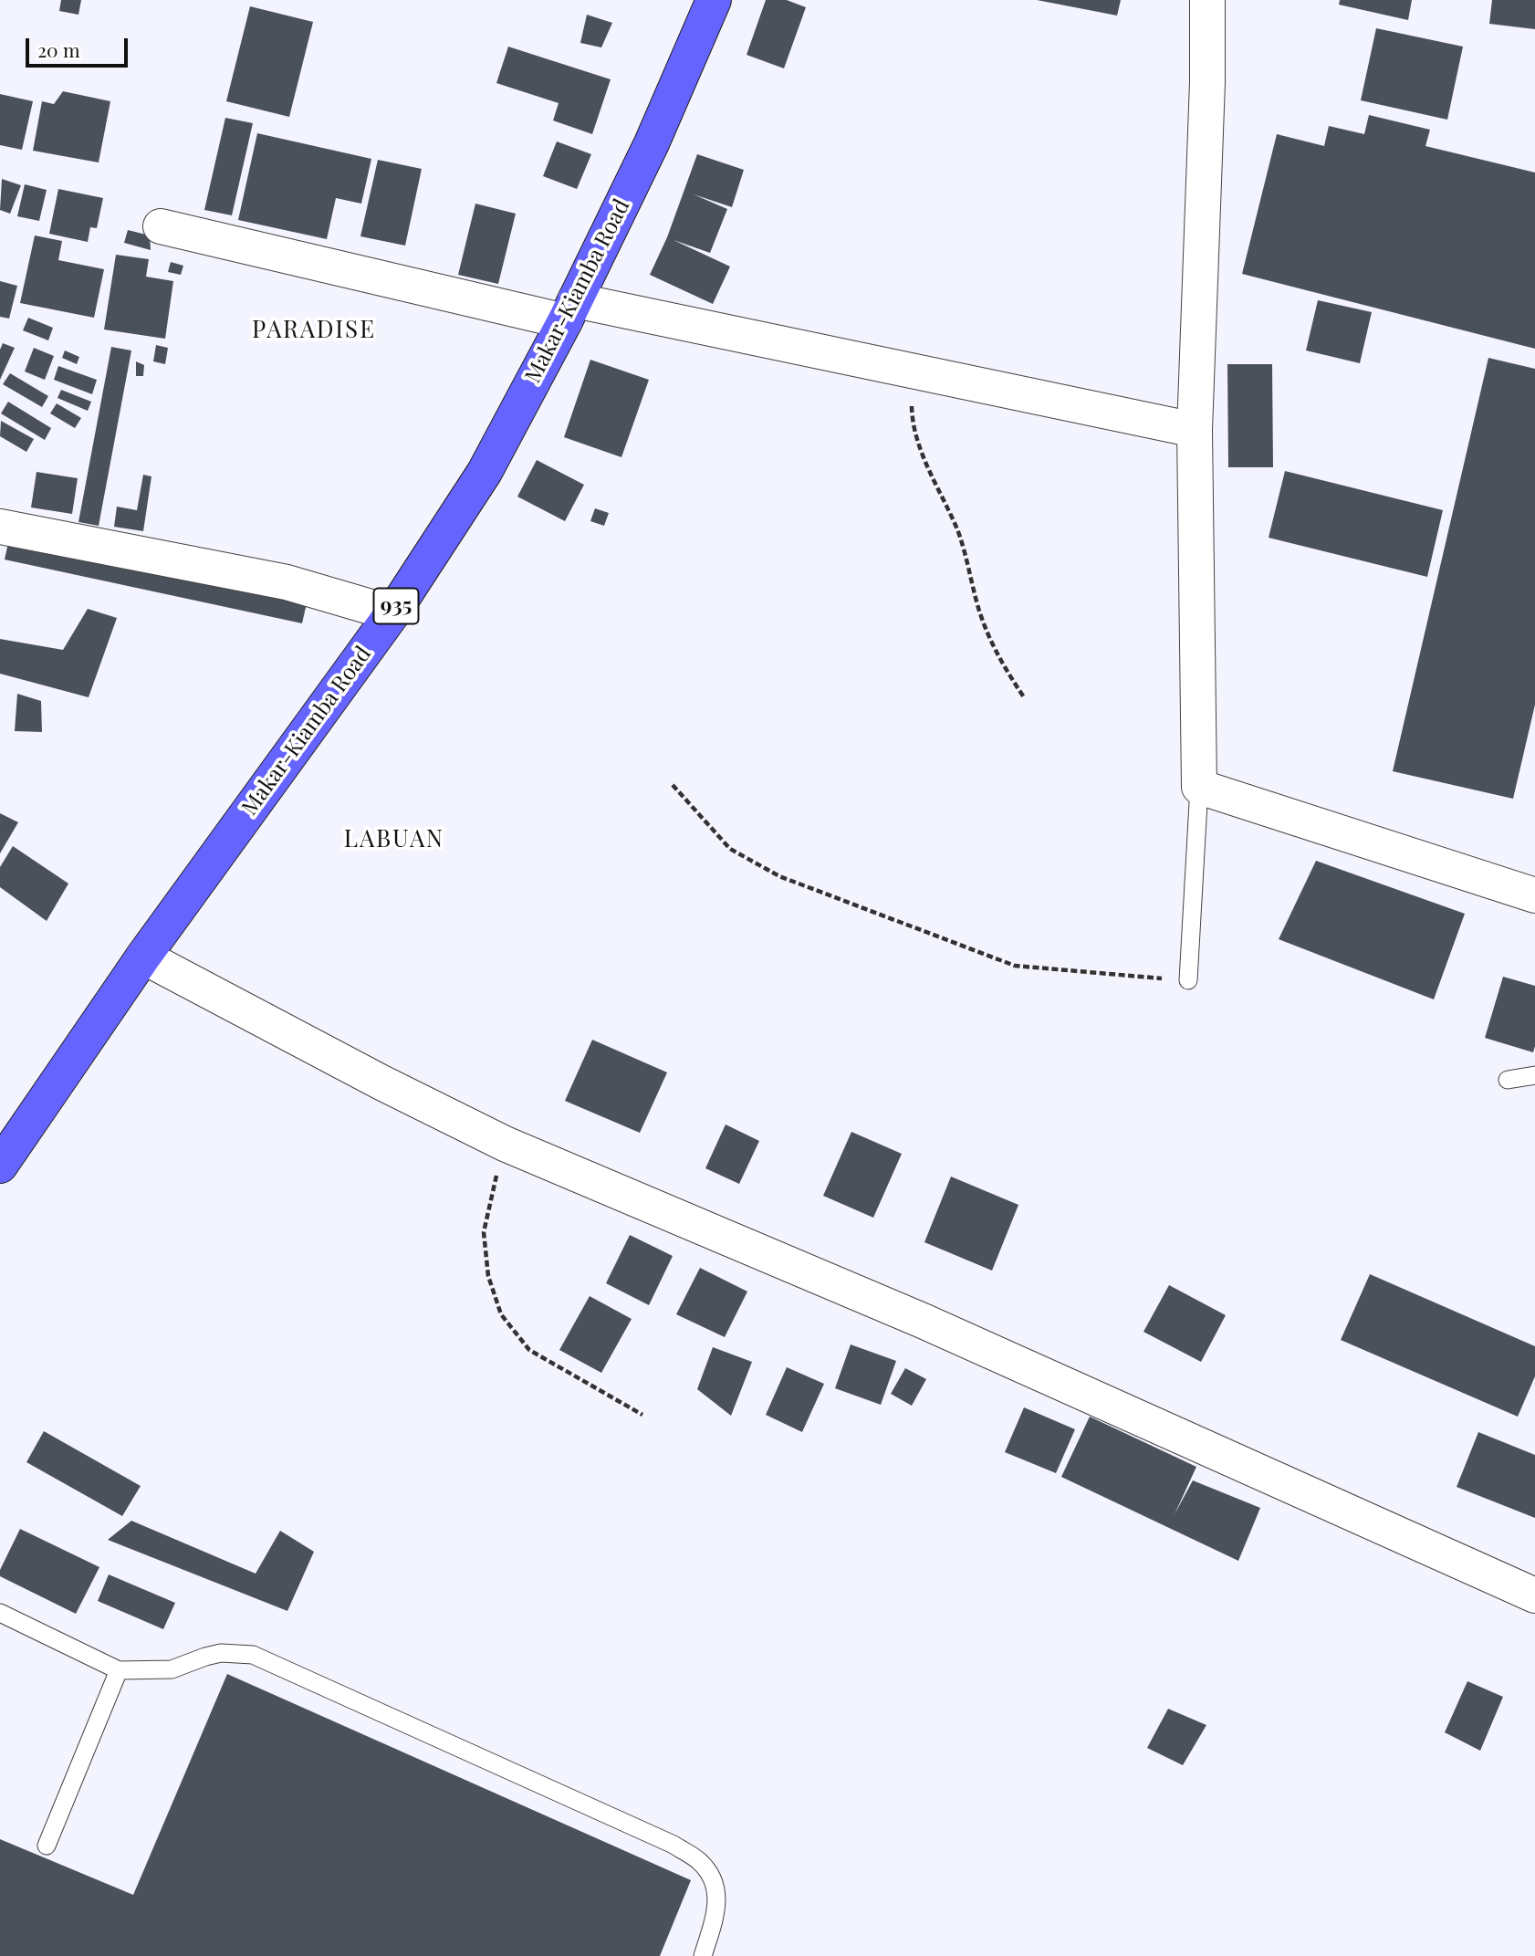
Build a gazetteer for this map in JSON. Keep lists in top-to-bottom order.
{
  "streets": {
    "main road": ["Makar-Kiamba Road", "935"]
  },
  "districts": ["PARADISE", "LABUAN"],
  "scale_bar": "20 m"
}
